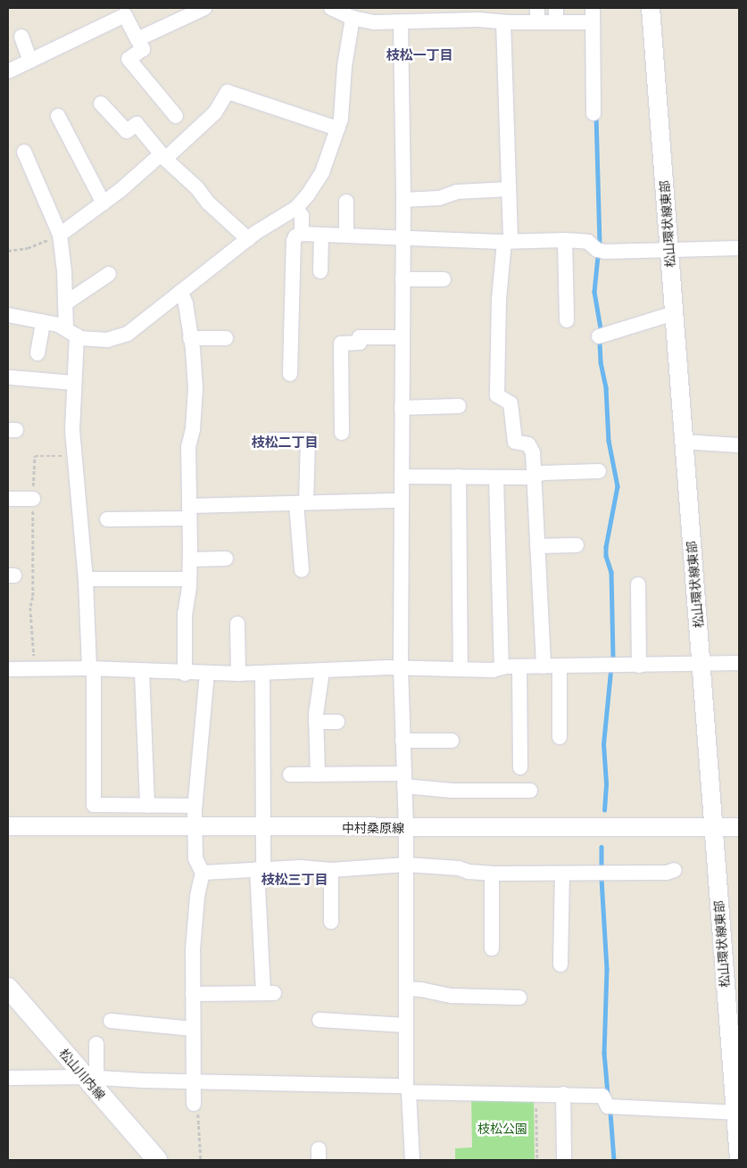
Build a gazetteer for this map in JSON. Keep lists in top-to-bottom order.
{
  "streets": {
    "main road": ["松山川内線"],
    "street": ["松山環状線東部", "中村桑原線"]
  },
  "crossings": [
    ["松山環状線東部", "中村桑原線"]
  ],
  "districts": ["枝松一丁目", "枝松二丁目", "枝松三丁目"],
  "parks": ["枝松公園"]
}
